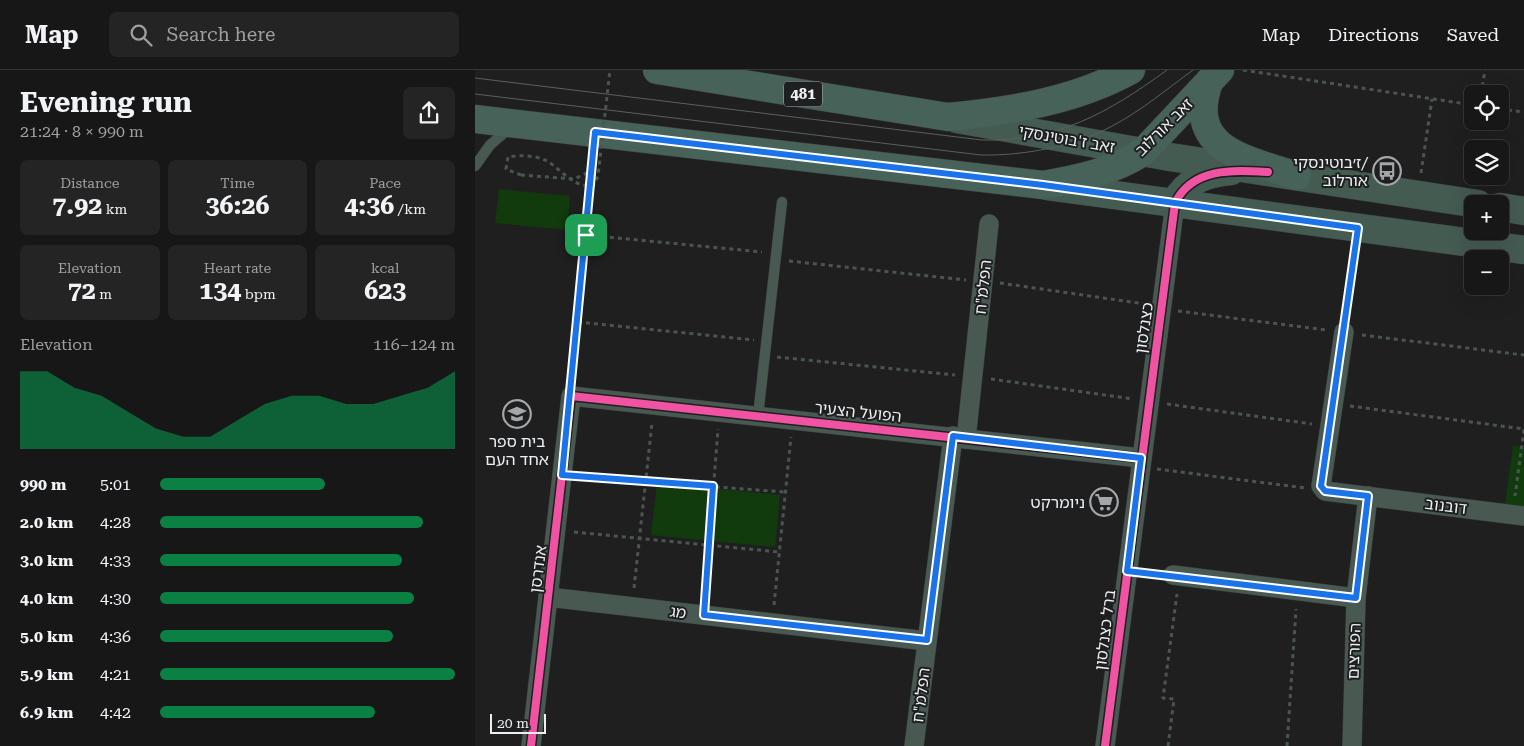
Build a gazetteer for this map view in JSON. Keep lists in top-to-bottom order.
{
  "streets": {
    "main road": ["481", "זאב אורלוב", "זאב ז'בוטינסקי"],
    "street": [
      "הפלמ\"ח",
      "כצנלסון",
      "הפועל הצעיר",
      "דובנוב",
      "אנדרסן",
      "מג",
      "ברל כצנלסון",
      "הפורצים"
    ]
  },
  "crossings": [
    ["481", "זאב ז'בוטינסקי"],
    ["זאב אורלוב", "זאב ז'בוטינסקי"],
    ["הפלמ\"ח", "הפועל הצעיר"],
    ["הפלמ\"ח", "מג"],
    ["כצנלסון", "הפועל הצעיר"],
    ["כצנלסון", "ברל כצנלסון"],
    ["הפועל הצעיר", "אנדרסן"],
    ["הפועל הצעיר", "ברל כצנלסון"],
    ["דובנוב", "הפורצים"],
    ["אנדרסן", "מג"]
  ],
  "places": {
    "bus stop": ["ז׳בוטינסקי/ אורלוב"],
    "school or university": ["בית ספר אחד העם"],
    "supermarket": ["ניומרקט"]
  },
  "scale_bar": "20 m",
  "page": {
    "header": "Map",
    "search": "Search here",
    "nav": ["Map", "Directions", "Saved"],
    "heading": ["Evening run", "21:24 · 8 × 990 m"],
    "map_buttons": ["+", "−"],
    "stats": [
      ["Distance", "7.92 km"],
      ["Time", "36:26"],
      ["Pace", "4:36 /km"],
      ["Elevation", "72 m"],
      ["Heart rate", "134 bpm"],
      ["kcal", "623"]
    ],
    "chart": ["Elevation", "116–124 m"],
    "list": [
      {
        "name": "990 m",
        "note": "5:01"
      },
      {
        "name": "2.0 km",
        "note": "4:28"
      },
      {
        "name": "3.0 km",
        "note": "4:33"
      },
      {
        "name": "4.0 km",
        "note": "4:30"
      },
      {
        "name": "5.0 km",
        "note": "4:36"
      },
      {
        "name": "5.9 km",
        "note": "4:21"
      },
      {
        "name": "6.9 km",
        "note": "4:42"
      }
    ],
    "scale": "20 m"
  }
}
